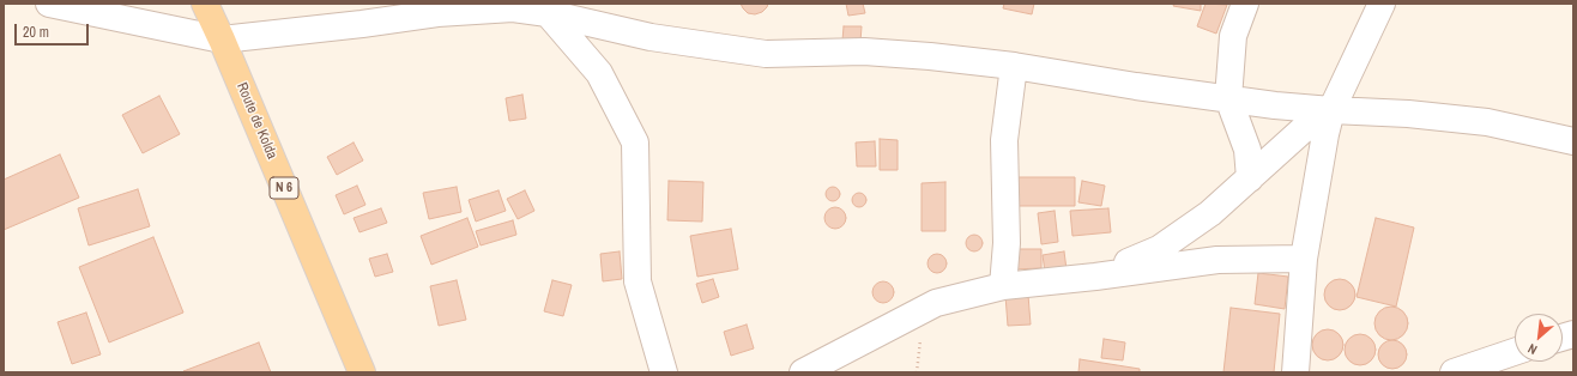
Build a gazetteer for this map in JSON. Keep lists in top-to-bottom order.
{
  "streets": {
    "main road": ["Route de Kolda", "N 6"]
  },
  "scale_bar": "20 m",
  "north": "bottom left"
}
